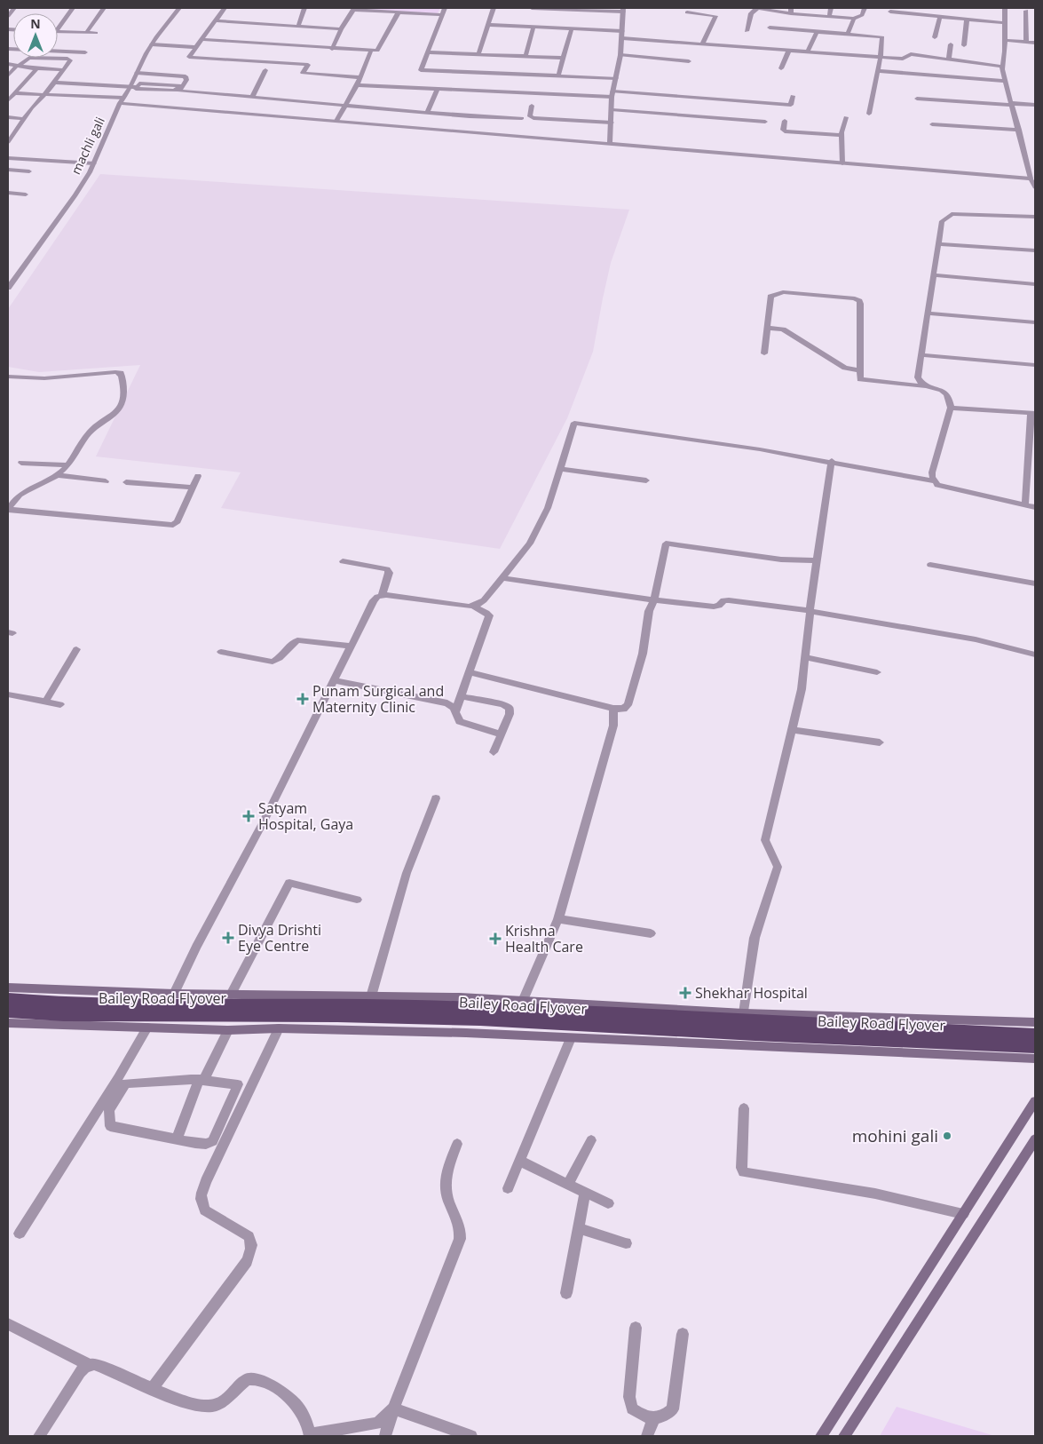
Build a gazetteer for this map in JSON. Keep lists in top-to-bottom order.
{
  "streets": {
    "highway": ["Bailey Road Flyover"],
    "street": ["machli gali"]
  },
  "places": {
    "health": [
      "Punam Surgical and Maternity Clinic",
      "Satyam Hospital, Gaya",
      "Divya Drishti Eye Centre",
      "Krishna Health Care",
      "Shekhar Hospital"
    ],
    "other": ["mohini gali"]
  },
  "north": "top"
}
